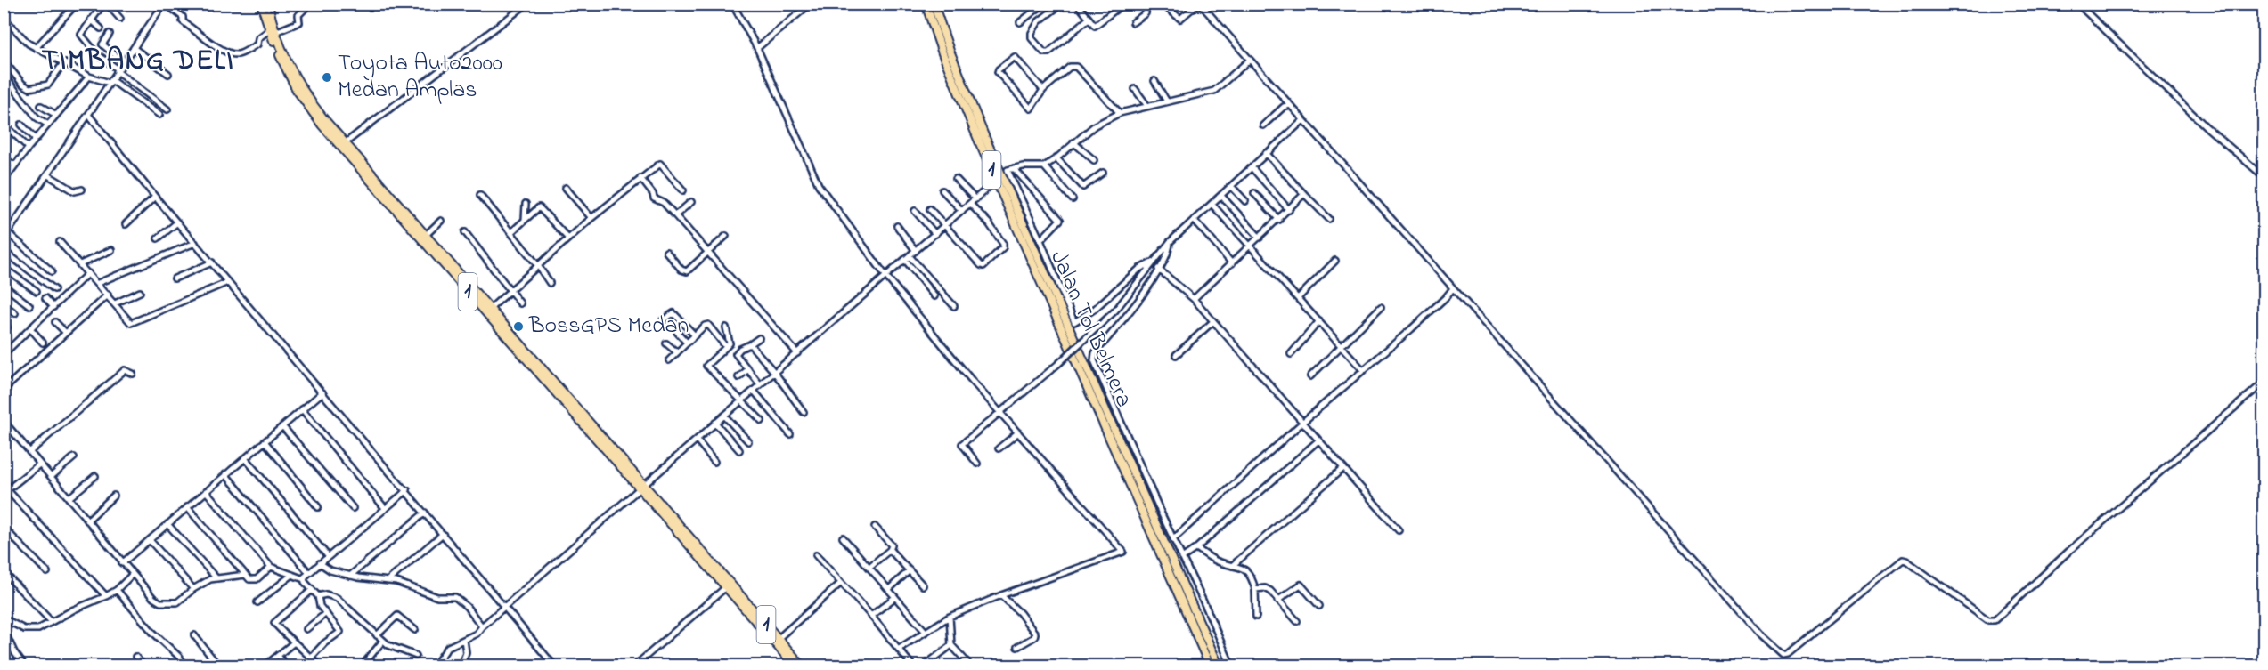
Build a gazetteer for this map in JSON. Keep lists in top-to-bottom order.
{
  "streets": {
    "highway": ["1", "Jalan Tol Belmera"]
  },
  "districts": ["TIMBANG DELI"],
  "places": ["Toyota Auto2000 Medan Amplas", "BossGPS Medan"]
}
